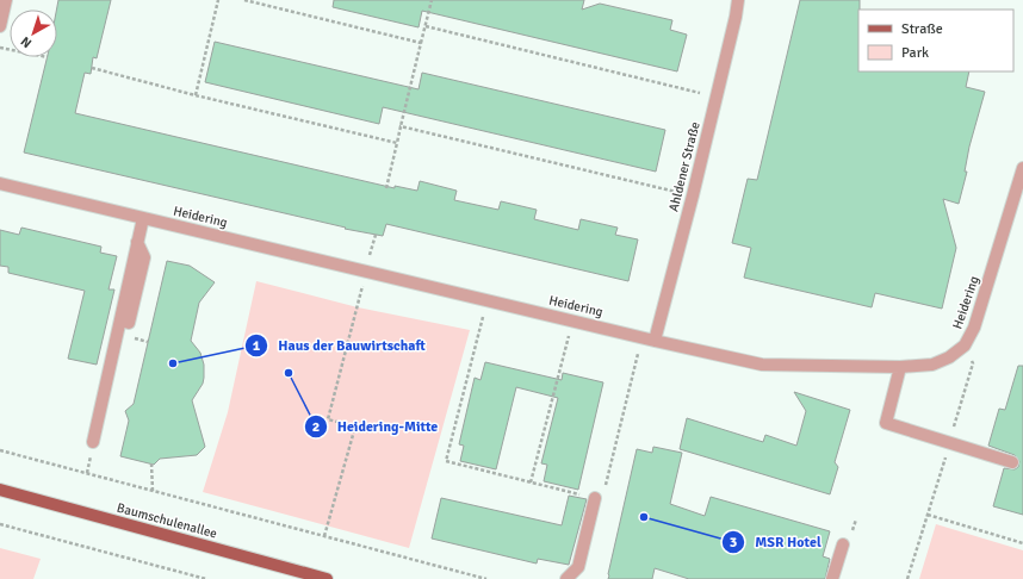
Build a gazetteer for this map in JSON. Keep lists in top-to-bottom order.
{
  "streets": {
    "main road": ["Baumschulenallee"],
    "street": ["Ahldener Straße", "Heidering"]
  },
  "crossings": [
    ["Ahldener Straße", "Heidering"]
  ],
  "places": ["Haus der Bauwirtschaft", "Heidering-Mitte", "MSR Hotel"],
  "legend": ["Straße", "Park"],
  "north": "bottom left"
}
